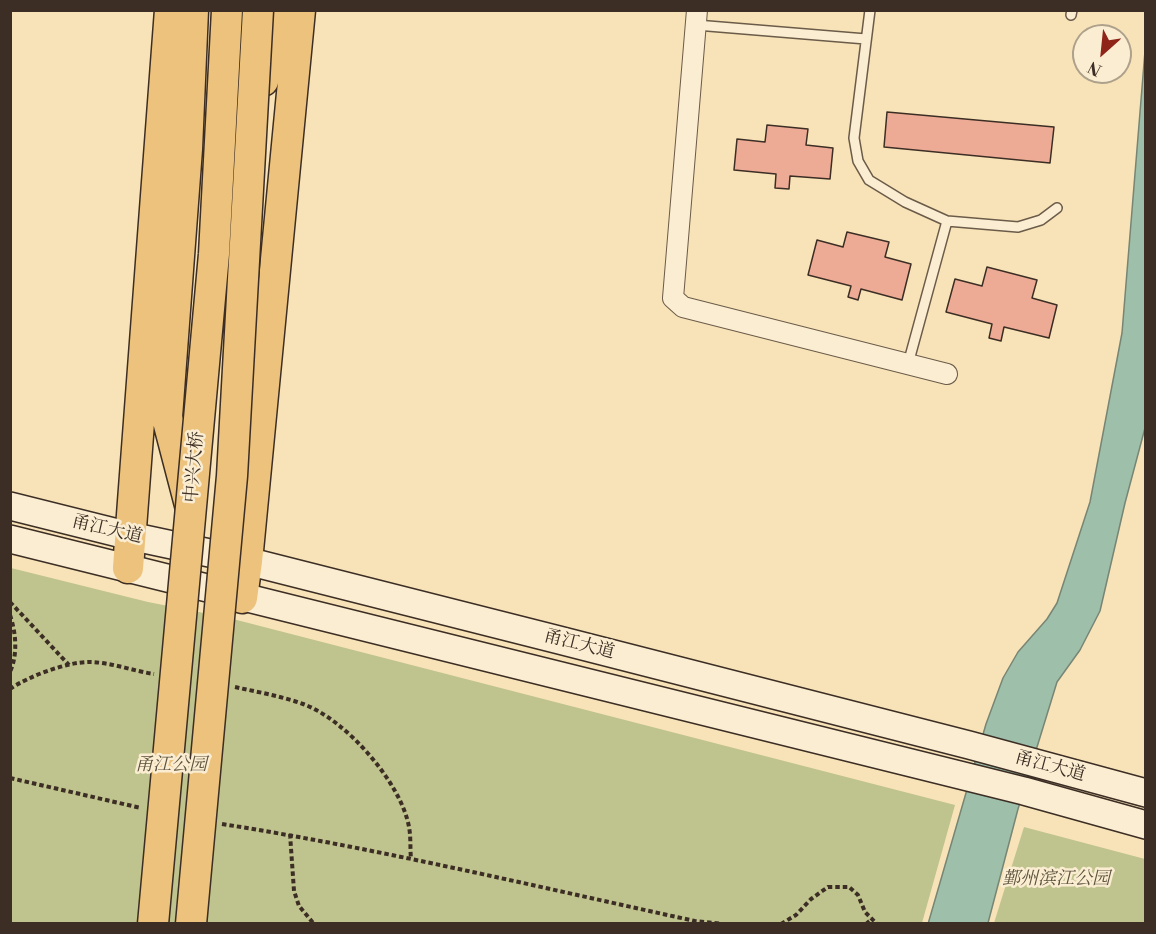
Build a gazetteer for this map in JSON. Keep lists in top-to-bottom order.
{
  "streets": {
    "main road": ["中兴大桥", "甬江大道"]
  },
  "parks": ["甬江公园", "鄞州滨江公园"],
  "north": "bottom left"
}
